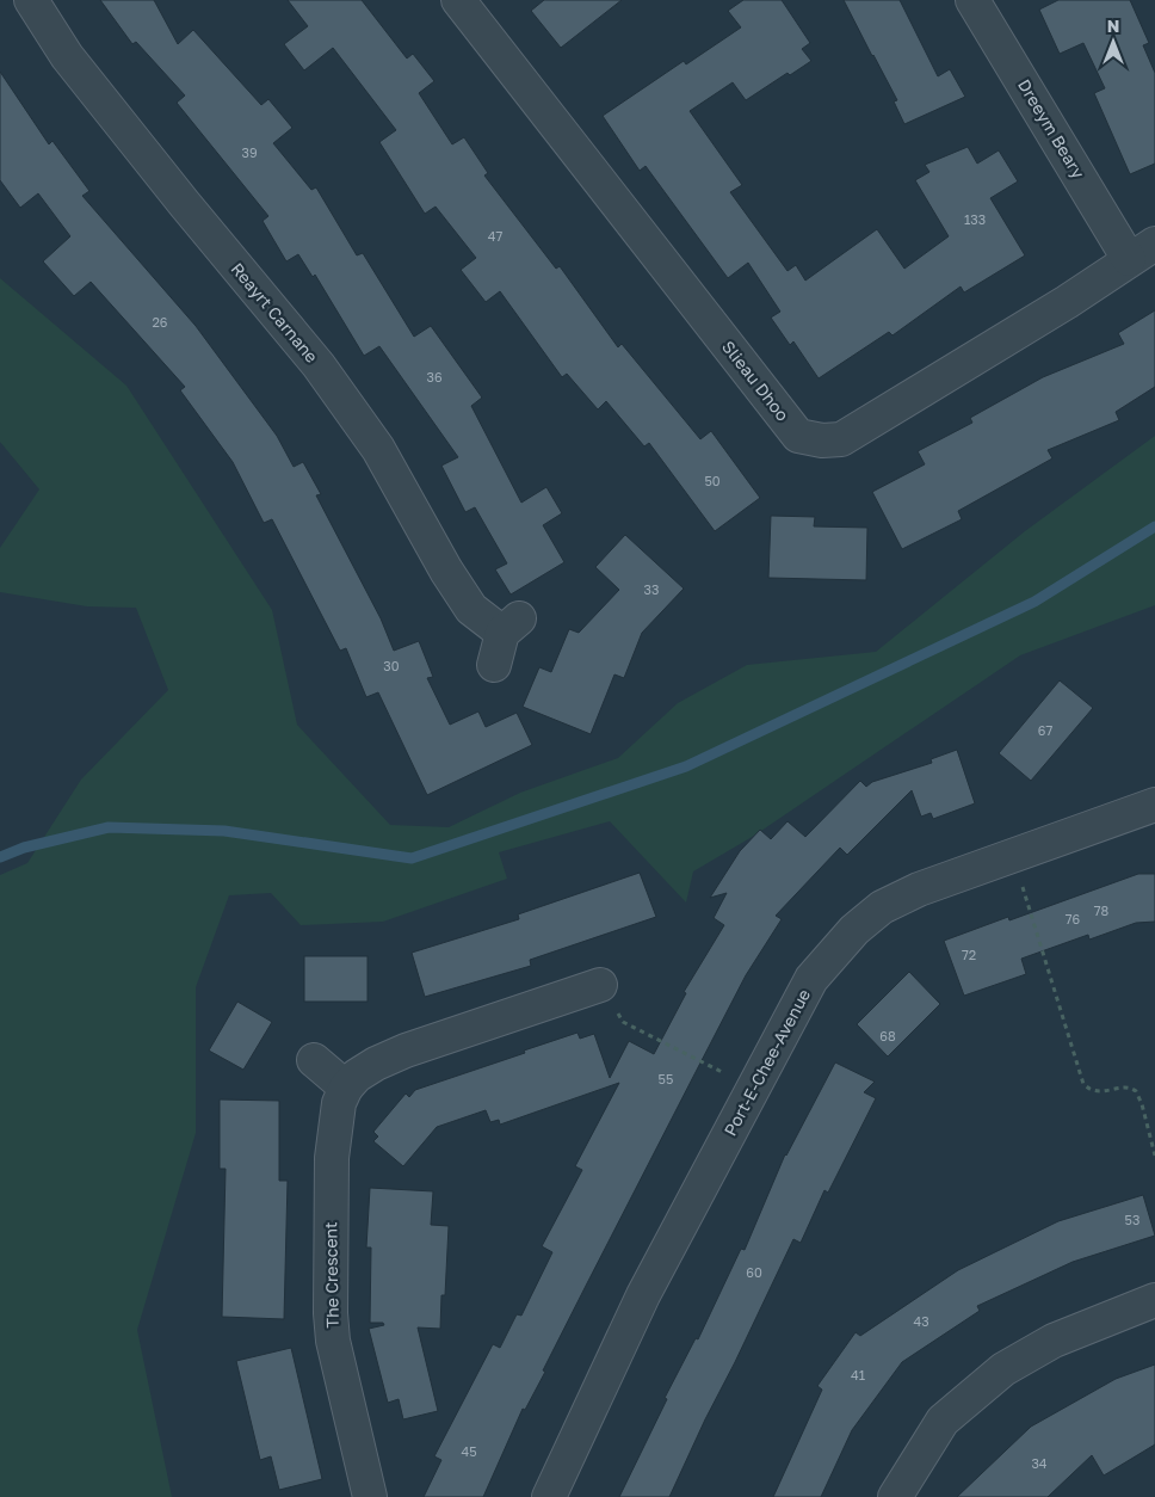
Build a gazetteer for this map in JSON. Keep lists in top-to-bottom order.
{
  "streets": {
    "street": [
      "Dreeym Beary",
      "Reayrt Carnane",
      "Slieau Dhoo",
      "Port-E-Chee-Avenue",
      "The Crescent"
    ]
  },
  "crossings": [
    ["Dreeym Beary", "Slieau Dhoo"]
  ],
  "house_numbers": [
    "39",
    "133",
    "47",
    "26",
    "36",
    "50",
    "33",
    "30",
    "67",
    "78",
    "76",
    "72",
    "68",
    "55",
    "53",
    "60",
    "43",
    "41",
    "45",
    "34"
  ],
  "north": "top"
}
